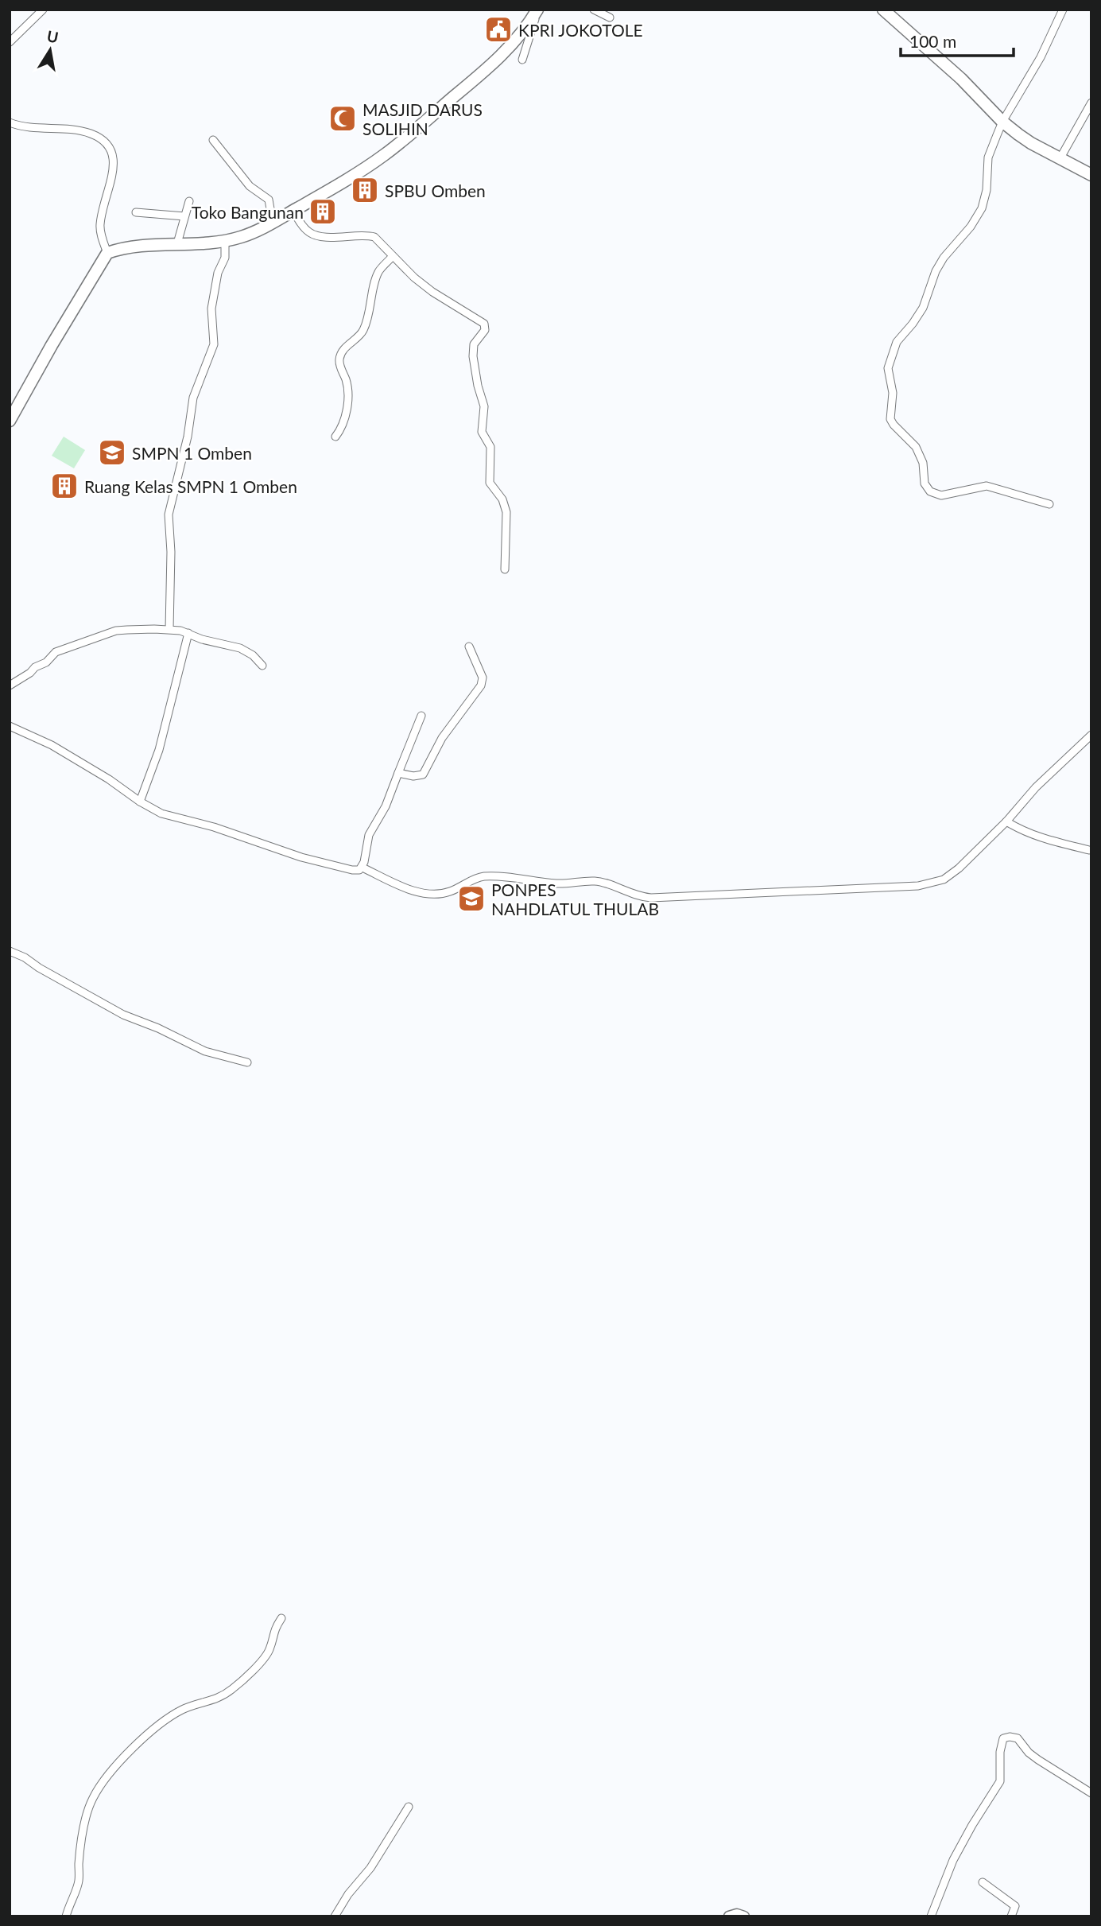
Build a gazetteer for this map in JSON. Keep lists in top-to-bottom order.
{
  "places": {
    "public building": ["KPRI JOKOTOLE"],
    "mosque": ["MASJID DARUS SOLIHIN"],
    "building": ["SPBU Omben", "Toko Bangunan", "Ruang Kelas SMPN 1 Omben"],
    "school or university": ["SMPN 1 Omben", "PONPES NAHDLATUL THULAB"]
  },
  "scale_bar": "100 m",
  "north": "top"
}
